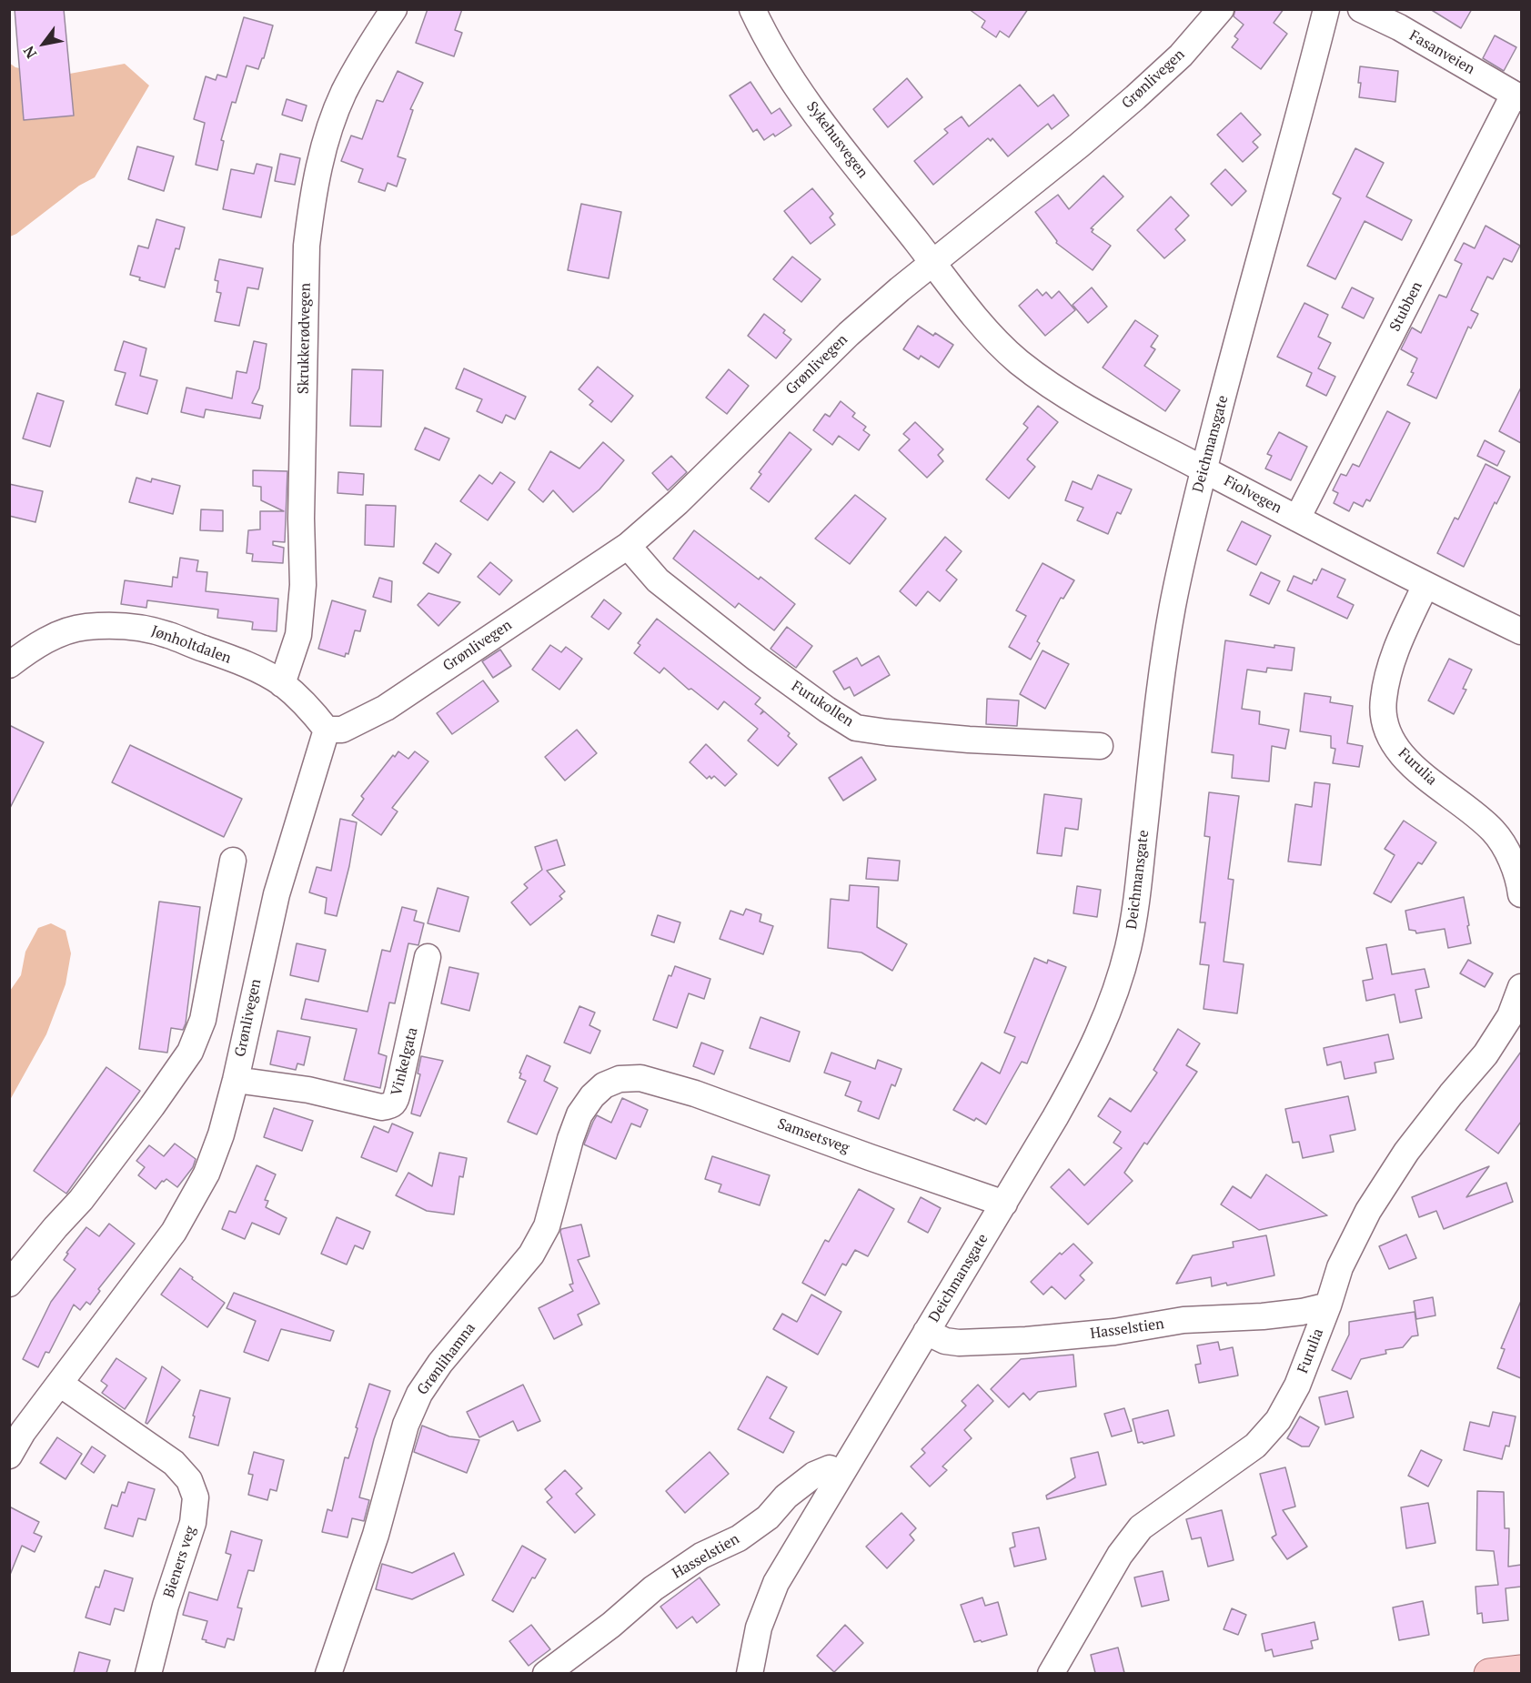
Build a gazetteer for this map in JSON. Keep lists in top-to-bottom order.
{
  "streets": {
    "street": [
      "Fasanveien",
      "Grønlivegen",
      "Sykehusvegen",
      "Stubben",
      "Skrukkerødvegen",
      "Deichmansgate",
      "Fiolvegen",
      "Jønholtdalen",
      "Furukollen",
      "Furulia",
      "Vinkelgata",
      "Samsetsveg",
      "Hasselstien",
      "Grønlihamna",
      "Bieners veg"
    ]
  },
  "crossings": [
    ["Fasanveien", "Stubben"],
    ["Grønlivegen", "Sykehusvegen"],
    ["Grønlivegen", "Fiolvegen"],
    ["Grønlivegen", "Jønholtdalen"],
    ["Grønlivegen", "Furukollen"],
    ["Grønlivegen", "Vinkelgata"],
    ["Grønlivegen", "Bieners veg"],
    ["Sykehusvegen", "Fiolvegen"],
    ["Stubben", "Fiolvegen"],
    ["Skrukkerødvegen", "Jønholtdalen"],
    ["Deichmansgate", "Fiolvegen"],
    ["Deichmansgate", "Samsetsveg"],
    ["Deichmansgate", "Hasselstien"],
    ["Fiolvegen", "Furulia"],
    ["Furulia", "Hasselstien"],
    ["Samsetsveg", "Grønlihamna"]
  ],
  "north": "bottom left"
}
